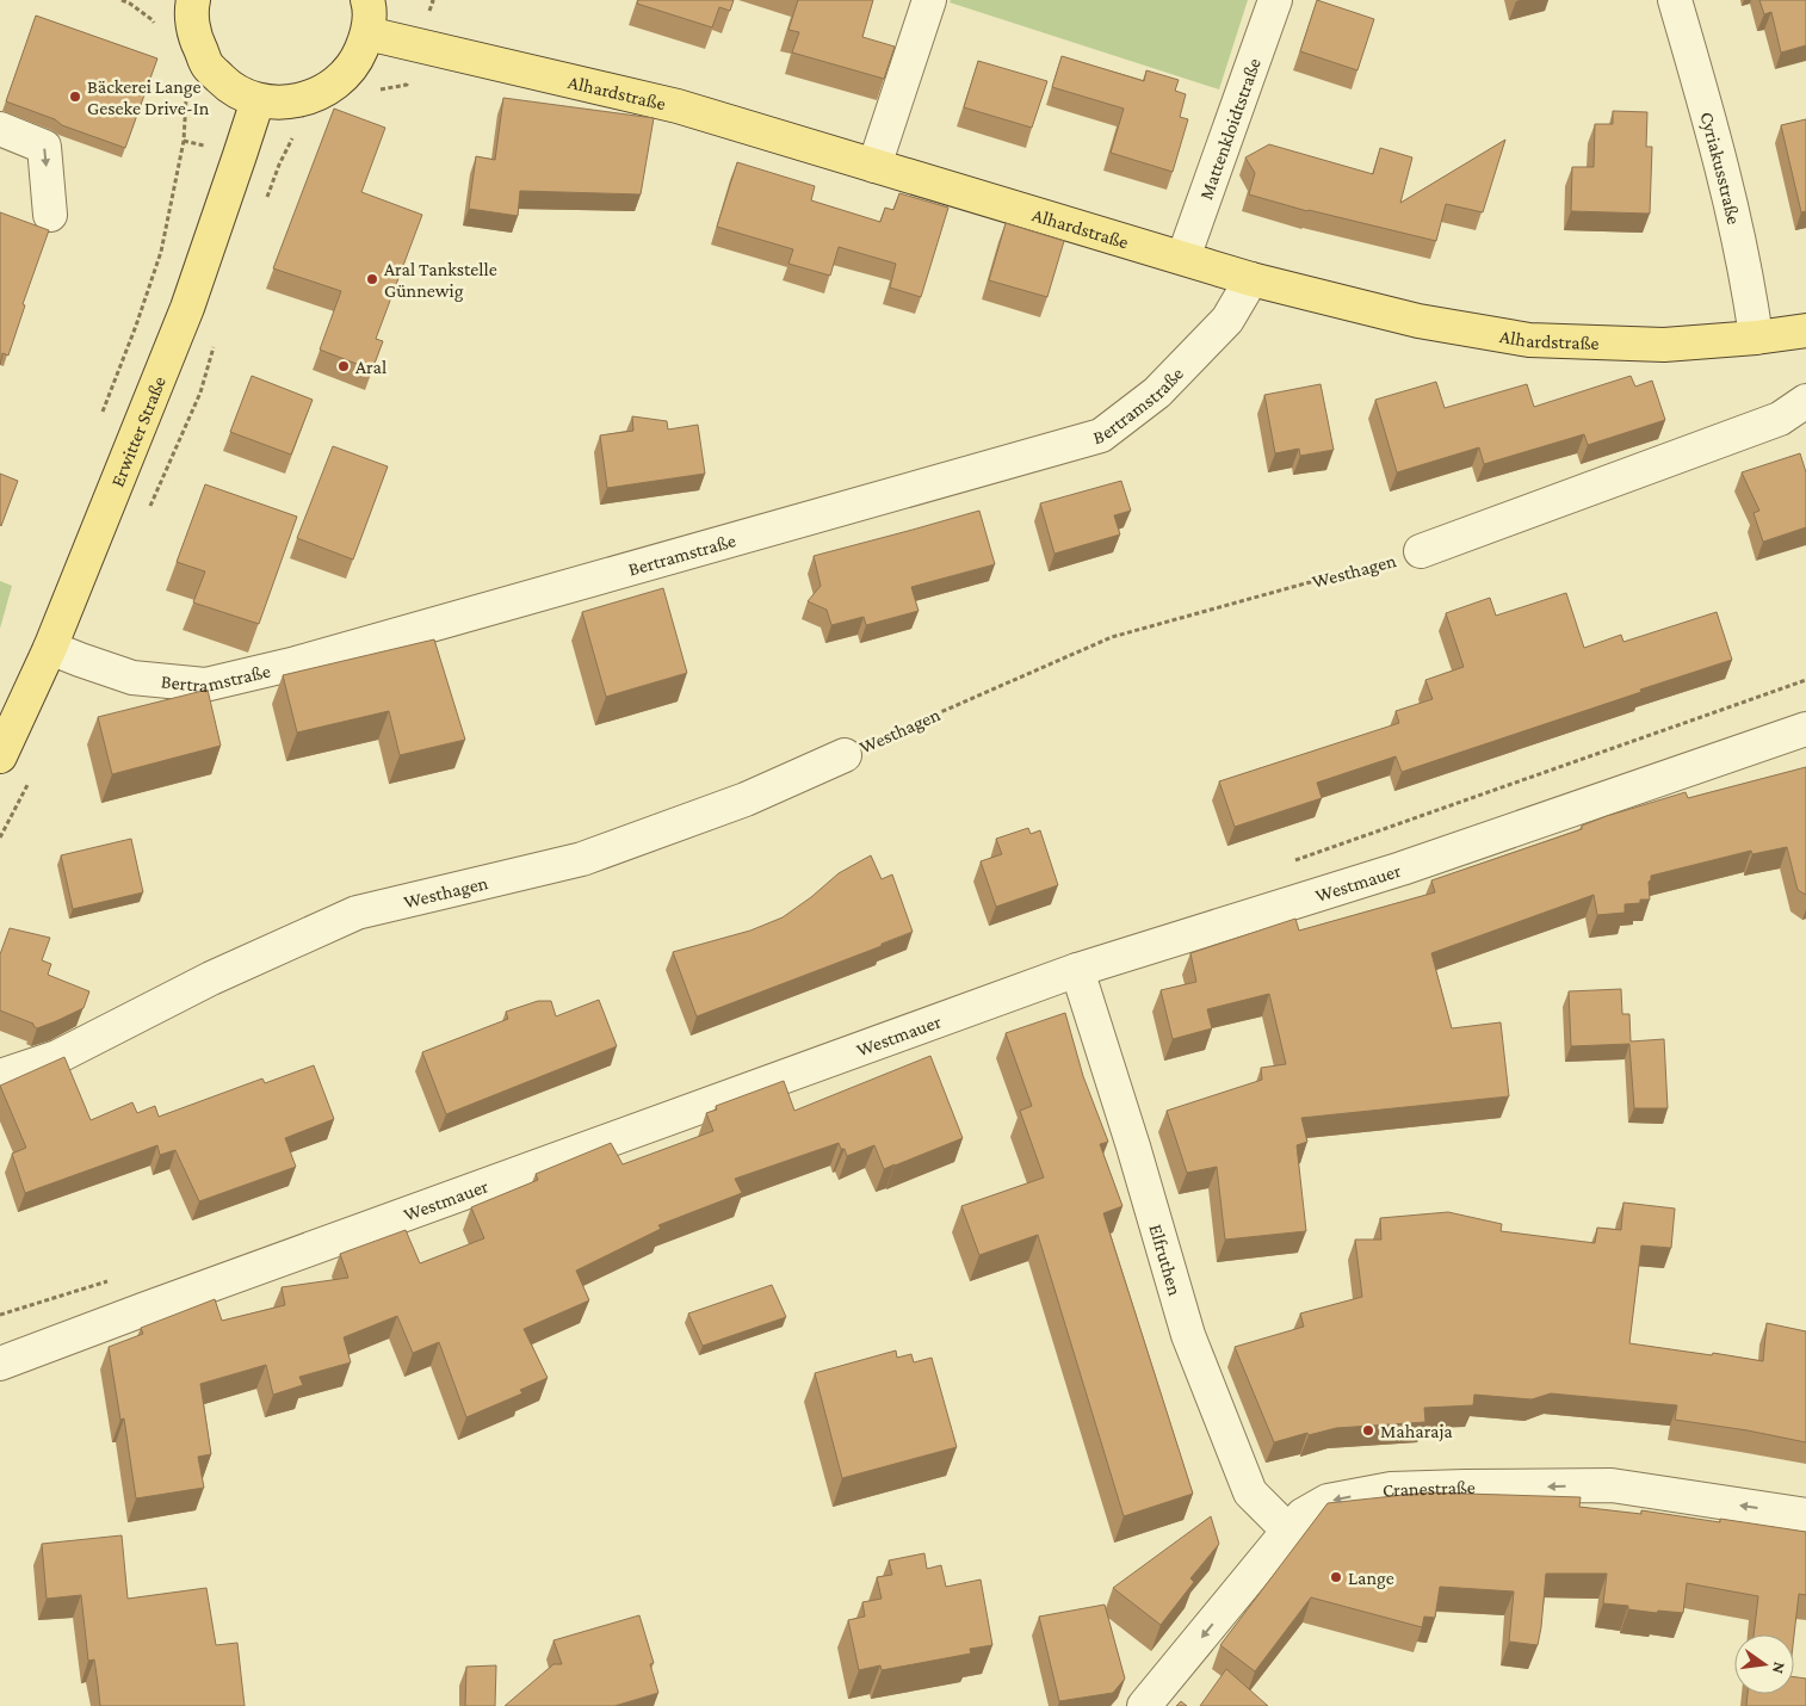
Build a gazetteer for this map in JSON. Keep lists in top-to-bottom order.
{
  "streets": {
    "main road": ["Alhardstraße", "Erwitter Straße"],
    "street": [
      "Mattenkloidtstraße",
      "Cyriakusstraße",
      "Bertramstraße",
      "Westhagen",
      "Westmauer",
      "Elfruthen",
      "Cranestraße"
    ]
  },
  "crossings": [
    ["Alhardstraße", "Mattenkloidtstraße"],
    ["Alhardstraße", "Cyriakusstraße"],
    ["Alhardstraße", "Bertramstraße"],
    ["Bertramstraße", "Erwitter Straße"],
    ["Westmauer", "Elfruthen"],
    ["Elfruthen", "Cranestraße"]
  ],
  "one_way": ["Cranestraße"],
  "places": [
    "Bäckerei Lange Geseke Drive-In",
    "Aral Tankstelle Günnewig",
    "Aral",
    "Maharaja",
    "Lange"
  ],
  "north": "right"
}
